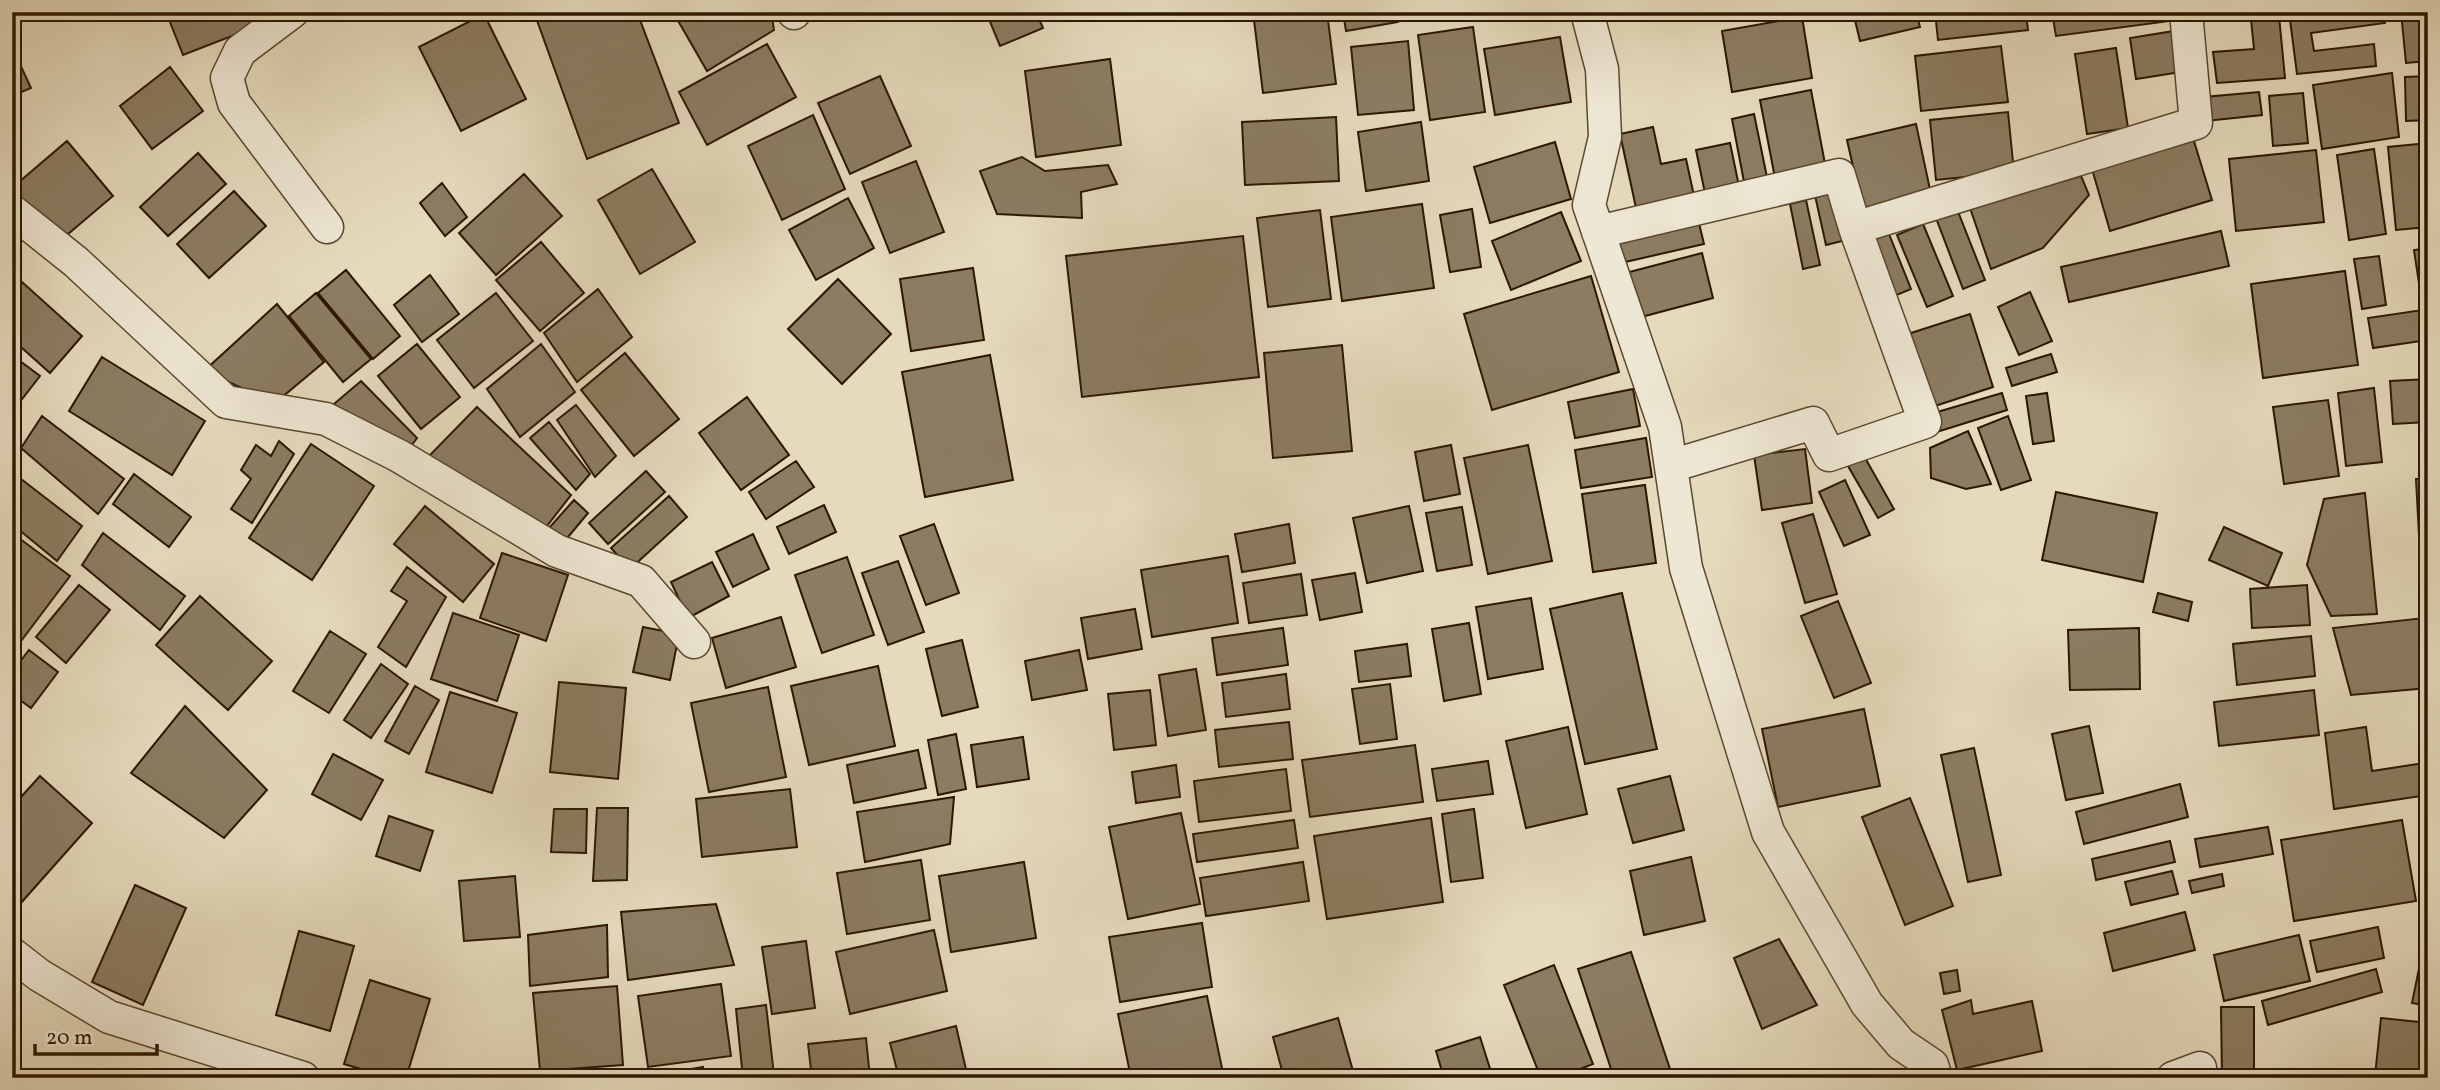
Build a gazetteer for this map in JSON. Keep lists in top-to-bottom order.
{
  "scale_bar": "20 m"
}
